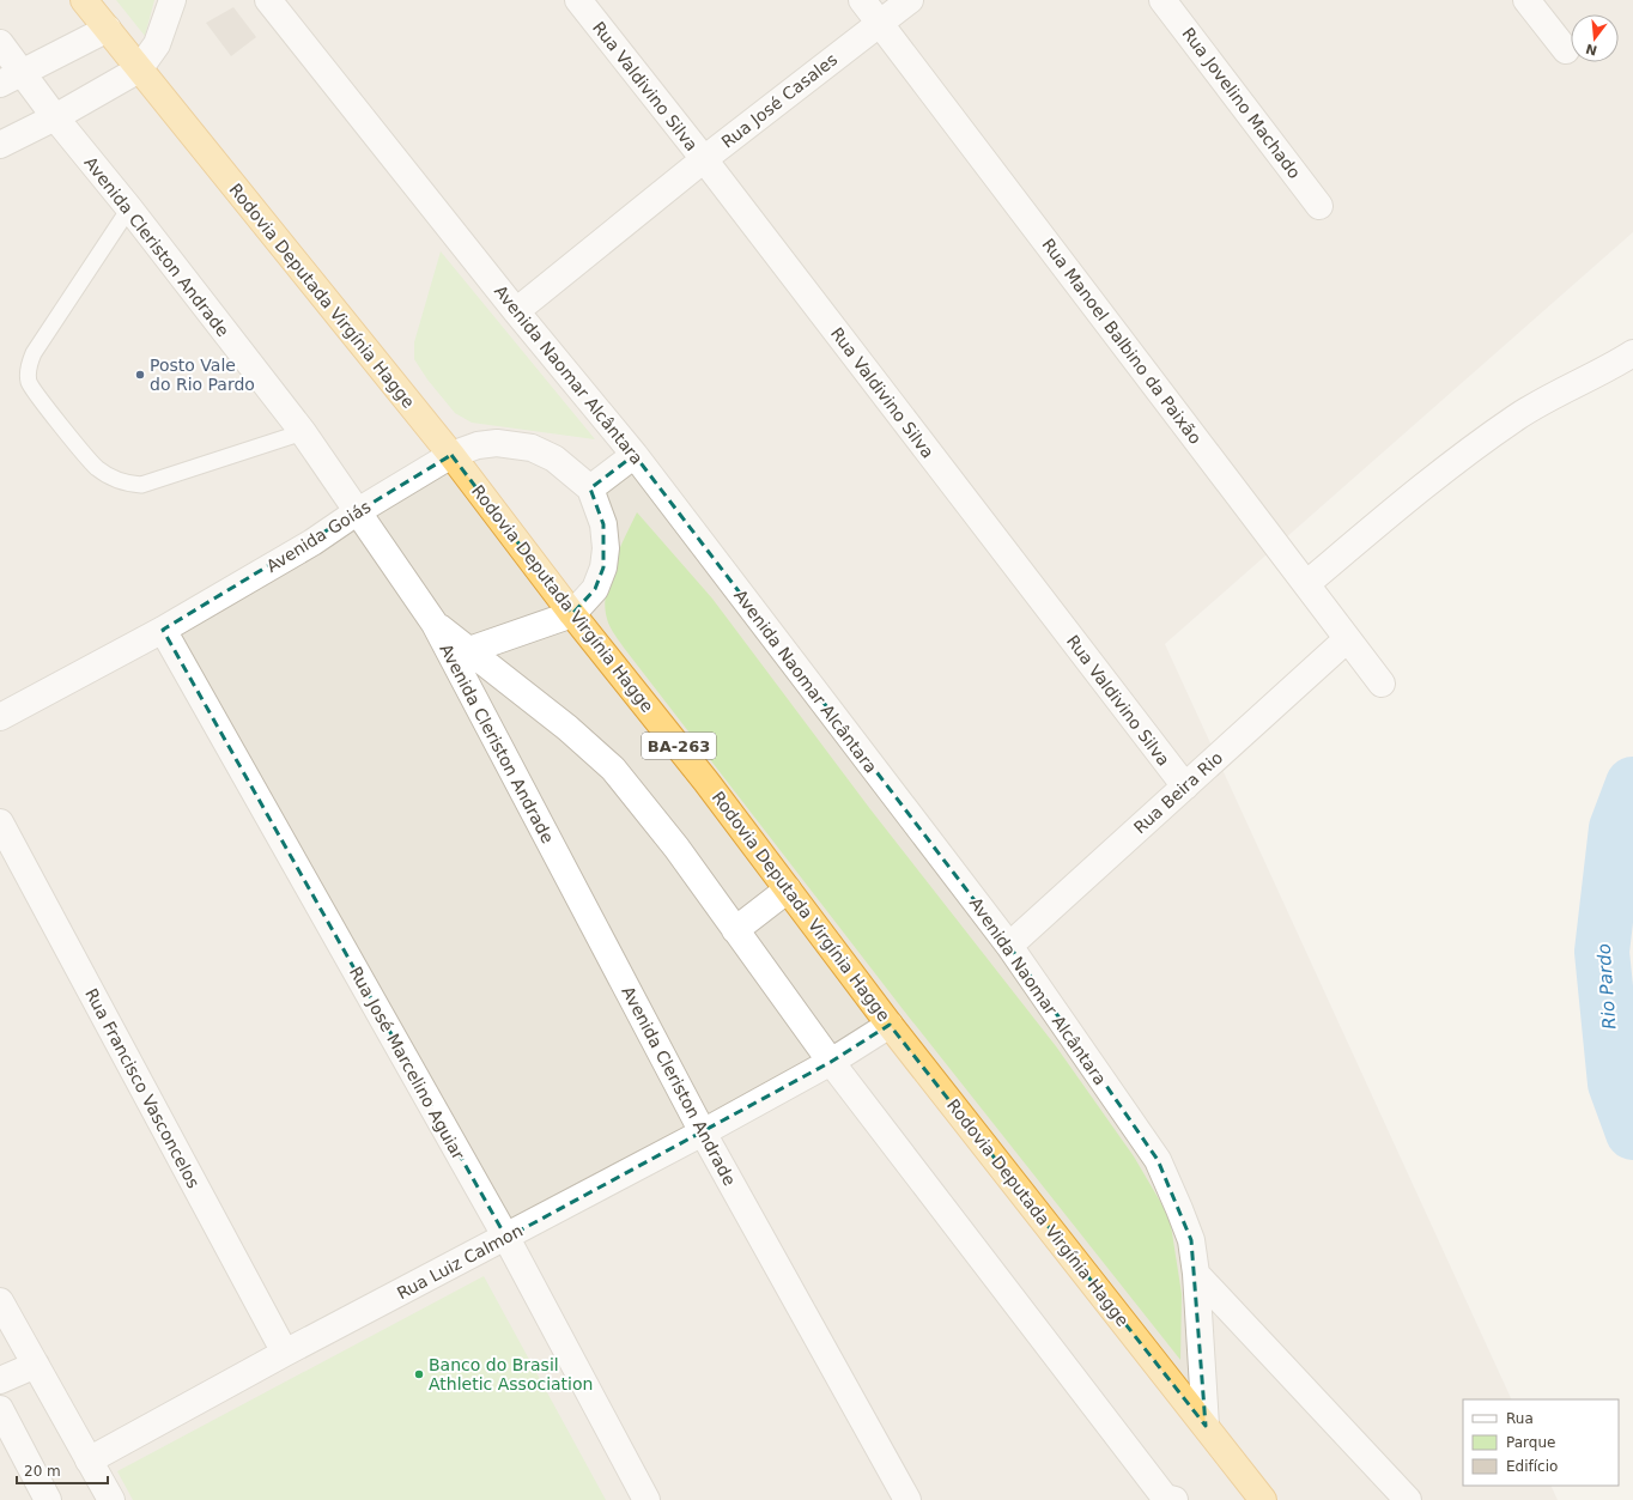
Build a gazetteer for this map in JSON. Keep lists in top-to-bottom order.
{
  "streets": {
    "highway": ["Rodovia Deputada Virgínia Hagge", "BA-263"],
    "street": [
      "Rua Valdivino Silva",
      "Rua José Casales",
      "Rua Jovelino Machado",
      "Avenida Cleriston Andrade",
      "Rua Manoel Balbino da Paixão",
      "Avenida Naomar Alcântara",
      "Avenida Goiás",
      "Rua Beira Rio",
      "Rua José Marcelino Aguiar",
      "Rua Francisco Vasconcelos",
      "Rua Luiz Calmon"
    ]
  },
  "crossings": [
    ["Rua Valdivino Silva", "Rua José Casales"],
    ["Rua Valdivino Silva", "Rua Beira Rio"],
    ["Rua José Casales", "Rua Manoel Balbino da Paixão"],
    ["Rua José Casales", "Avenida Naomar Alcântara"],
    ["Avenida Cleriston Andrade", "Avenida Goiás"],
    ["Avenida Cleriston Andrade", "Rua Luiz Calmon"],
    ["Rodovia Deputada Virgínia Hagge", "Avenida Naomar Alcântara"],
    ["Rodovia Deputada Virgínia Hagge", "Avenida Goiás"],
    ["Rodovia Deputada Virgínia Hagge", "Rua Luiz Calmon"],
    ["Rua Manoel Balbino da Paixão", "Rua Beira Rio"],
    ["Avenida Naomar Alcântara", "Rua Beira Rio"],
    ["Avenida Goiás", "Rua José Marcelino Aguiar"],
    ["Rua José Marcelino Aguiar", "Rua Luiz Calmon"],
    ["Rua Francisco Vasconcelos", "Rua Luiz Calmon"]
  ],
  "water": ["Rio Pardo"],
  "places": ["Posto Vale do Rio Pardo", "Banco do Brasil Athletic Association"],
  "legend": ["Rua", "Parque", "Edifício"],
  "scale_bar": "20 m",
  "north": "bottom"
}
